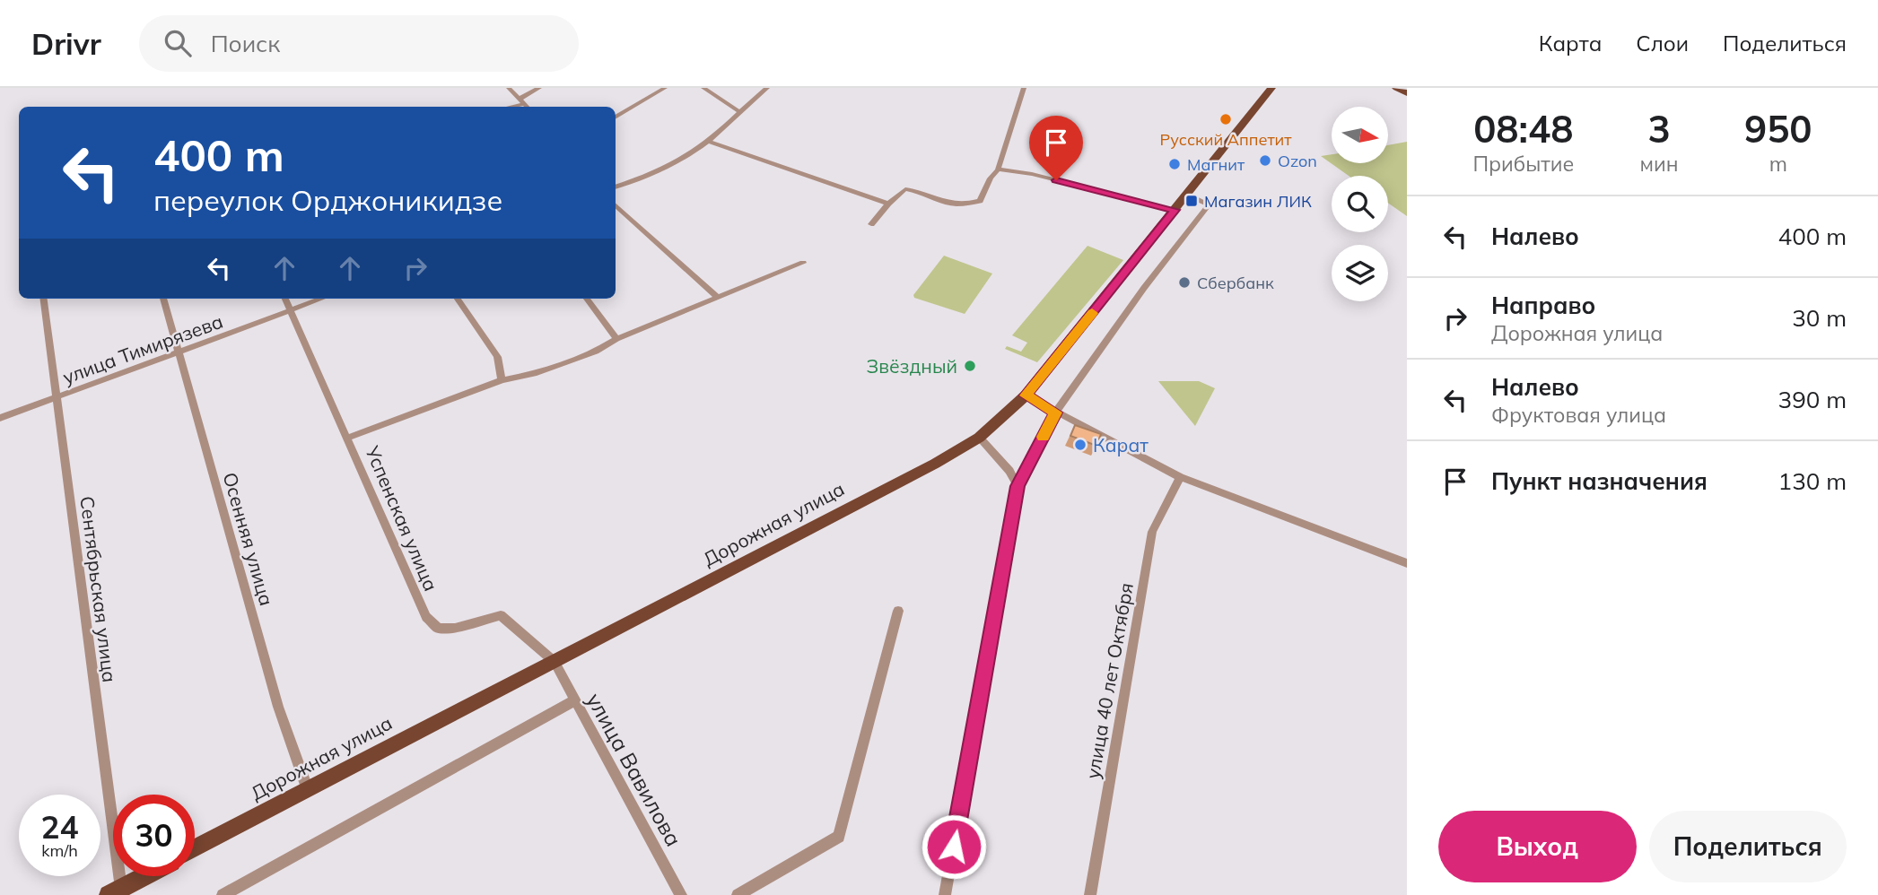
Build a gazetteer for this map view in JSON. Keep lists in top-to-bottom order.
{
  "streets": {
    "main road": ["Дорожная улица"],
    "street": [
      "улица Тимирязева",
      "Успенская улица",
      "Осенняя улица",
      "Сентябрьская улица",
      "улица 40 лет Октября",
      "улица Вавилова"
    ]
  },
  "crossings": [
    ["улица Тимирязева", "Успенская улица"],
    ["улица Тимирязева", "Осенняя улица"],
    ["улица Тимирязева", "Сентябрьская улица"],
    ["Успенская улица", "Дорожная улица"],
    ["Успенская улица", "улица Вавилова"],
    ["Дорожная улица", "Осенняя улица"],
    ["Дорожная улица", "улица Вавилова"]
  ],
  "places": {
    "other": [
      "Русский Аппетит",
      "Ozon",
      "Магнит",
      "Сбербанк",
      "Звёздный",
      "Карат"
    ],
    "transit": ["Магазин ЛИК"]
  },
  "north": "right",
  "page": {
    "header": "Drivr",
    "search": "Поиск",
    "nav": ["Карта", "Слои", "Поделиться"],
    "eta": [
      "08:48",
      "Прибытие",
      "3",
      "мин",
      "950",
      "m"
    ],
    "turn": ["400 m", "переулок Орджоникидзе"],
    "list": [
      {
        "name": "Налево",
        "value": "400 m"
      },
      {
        "name": "Направо",
        "note": "Дорожная улица",
        "value": "30 m"
      },
      {
        "name": "Налево",
        "note": "Фруктовая улица",
        "value": "390 m"
      },
      {
        "name": "Пункт назначения",
        "value": "130 m"
      }
    ],
    "speed": "24 km/h",
    "limit": "30",
    "buttons": ["Выход", "Поделиться"]
  }
}
